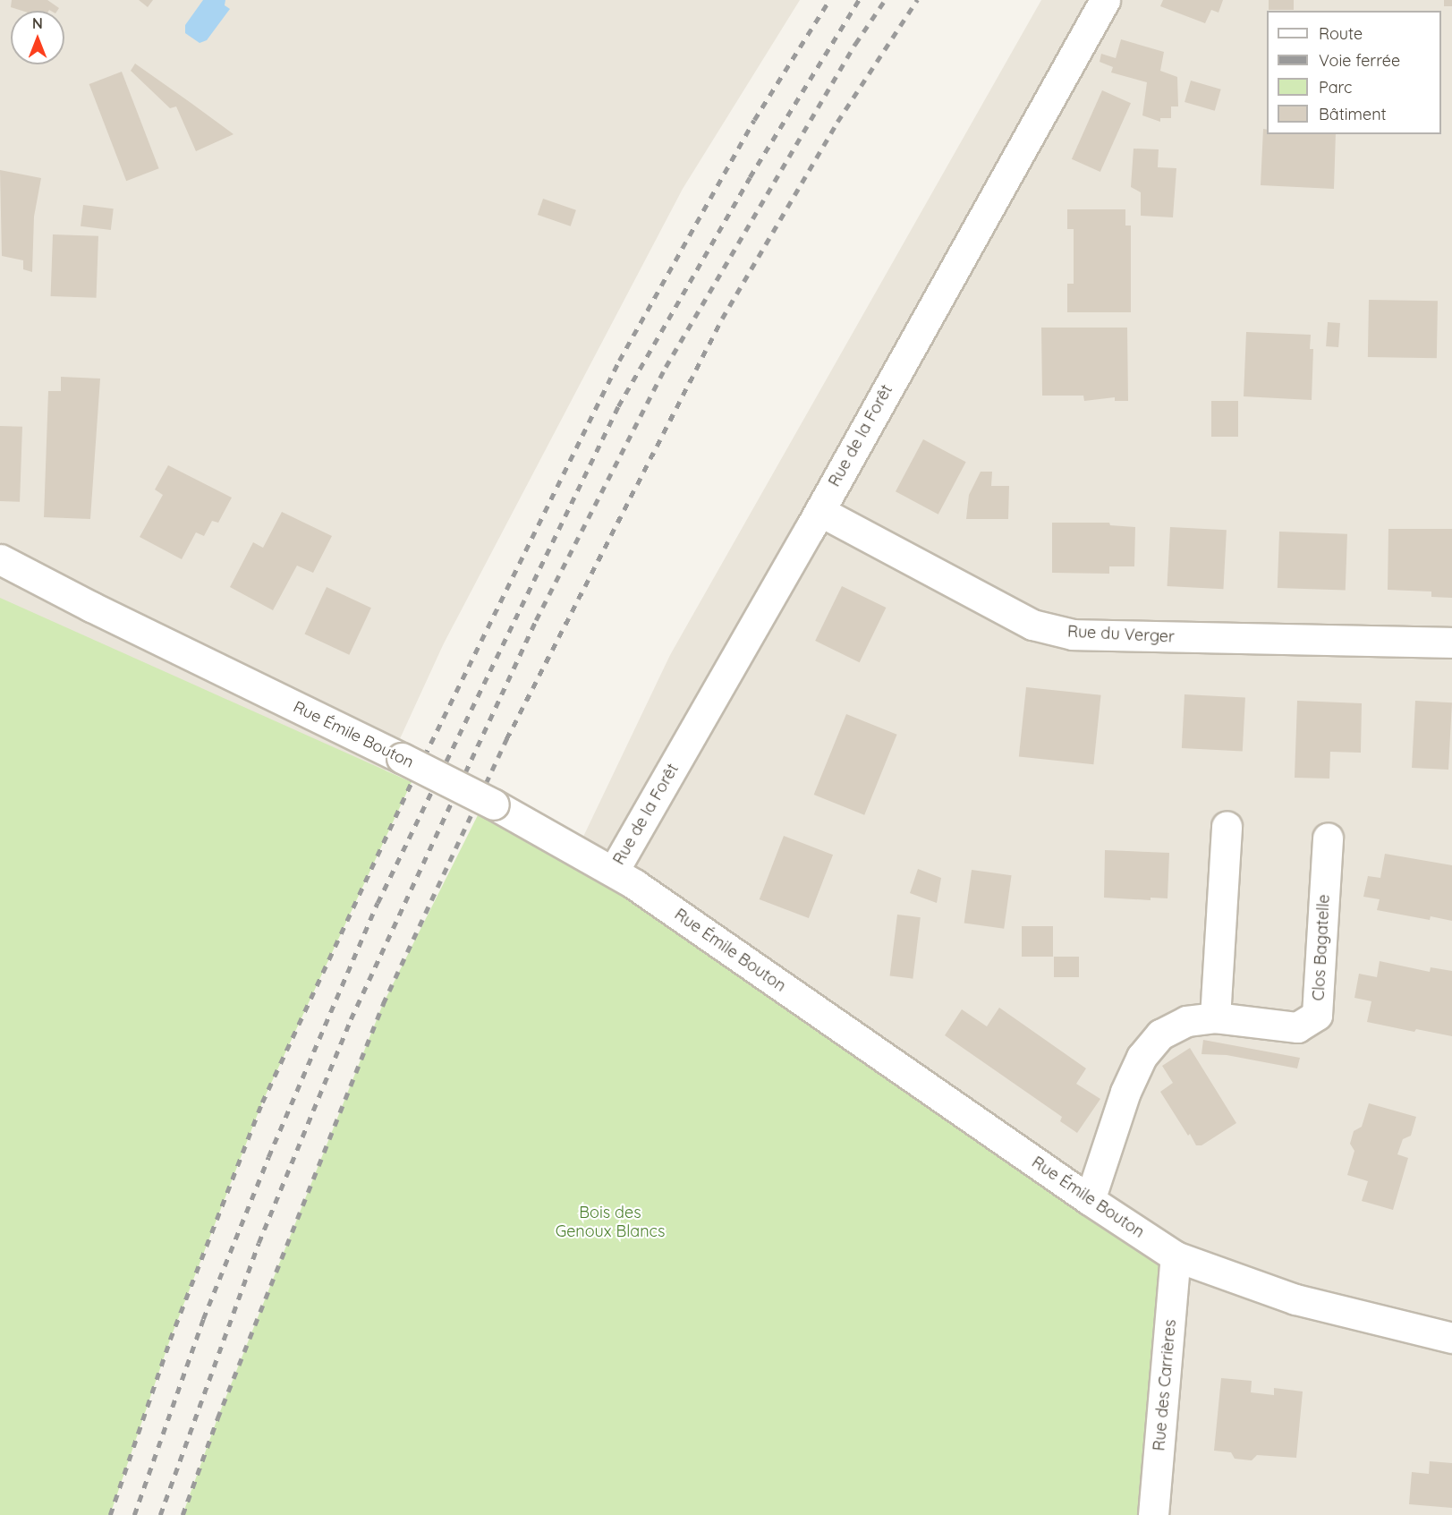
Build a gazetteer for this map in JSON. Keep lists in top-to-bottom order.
{
  "streets": {
    "street": [
      "Rue de la Forêt",
      "Rue du Verger",
      "Rue Émile Bouton",
      "Clos Bagatelle",
      "Rue des Carrières"
    ]
  },
  "crossings": [
    ["Rue de la Forêt", "Rue du Verger"],
    ["Rue de la Forêt", "Rue Émile Bouton"],
    ["Rue Émile Bouton", "Clos Bagatelle"],
    ["Rue Émile Bouton", "Rue des Carrières"]
  ],
  "parks": ["Bois des Genoux Blancs"],
  "legend": [
    "Route",
    "Voie ferrée",
    "Parc",
    "Bâtiment"
  ],
  "north": "top"
}
